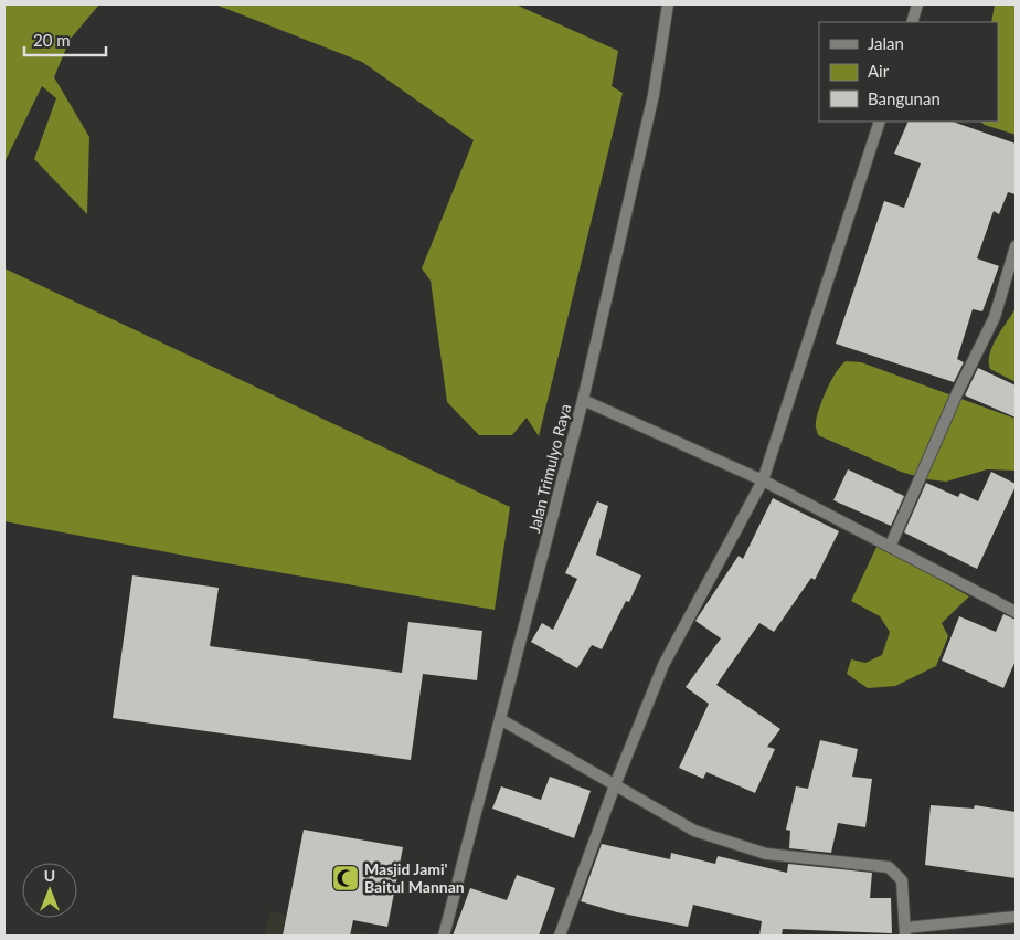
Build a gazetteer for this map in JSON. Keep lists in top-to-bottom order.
{
  "streets": {
    "street": ["Jalan Trimulyo Raya"]
  },
  "places": {
    "mosque": ["Masjid Jami' Baitul Mannan"]
  },
  "legend": ["Jalan", "Air", "Bangunan"],
  "scale_bar": "20 m",
  "north": "top"
}
